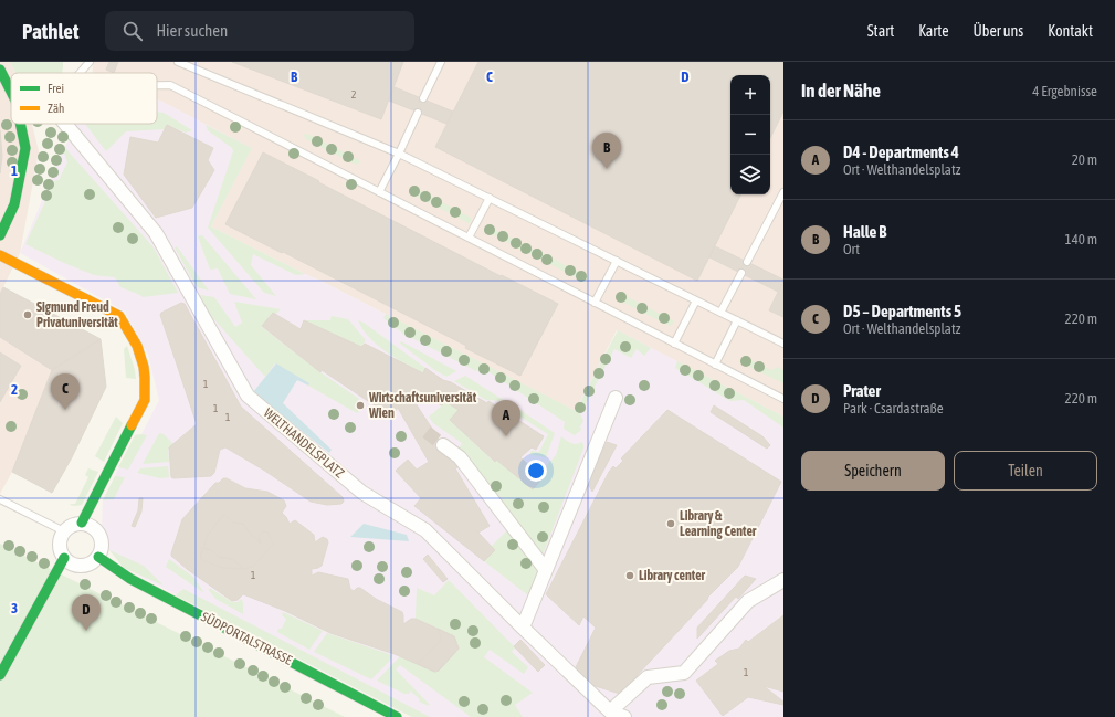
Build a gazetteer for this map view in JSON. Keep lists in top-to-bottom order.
{
  "streets": {
    "street": ["WELTHANDELSPLATZ", "SÜDPORTALSTRASSE"]
  },
  "places": [
    "Sigmund Freud Privatuniversität",
    "Wirtschaftsuniversität Wien",
    "Library & Learning Center",
    "Library center"
  ],
  "house_numbers": [
    "2",
    "1",
    "1",
    "1",
    "1",
    "1"
  ],
  "legend": ["Frei", "Zäh"],
  "page": {
    "header": "Pathlet",
    "search": "Hier suchen",
    "nav": [
      "Start",
      "Karte",
      "Über uns",
      "Kontakt"
    ],
    "heading": ["In der Nähe", "4 Ergebnisse"],
    "map_buttons": ["+", "−"],
    "list": [
      {
        "mark": "A",
        "name": "D4 - Departments 4",
        "note": "Ort · Welthandelsplatz",
        "value": "20 m"
      },
      {
        "mark": "B",
        "name": "Halle B",
        "note": "Ort",
        "value": "140 m"
      },
      {
        "mark": "C",
        "name": "D5 – Departments 5",
        "note": "Ort · Welthandelsplatz",
        "value": "220 m"
      },
      {
        "mark": "D",
        "name": "Prater",
        "note": "Park · Csardastraße",
        "value": "220 m"
      }
    ],
    "pins": [
      "B",
      "C",
      "A",
      "D"
    ],
    "buttons": ["Speichern", "Teilen"]
  },
  "grid": {
    "columns": ["B", "C", "D"],
    "rows": ["1", "2", "3"]
  }
}
